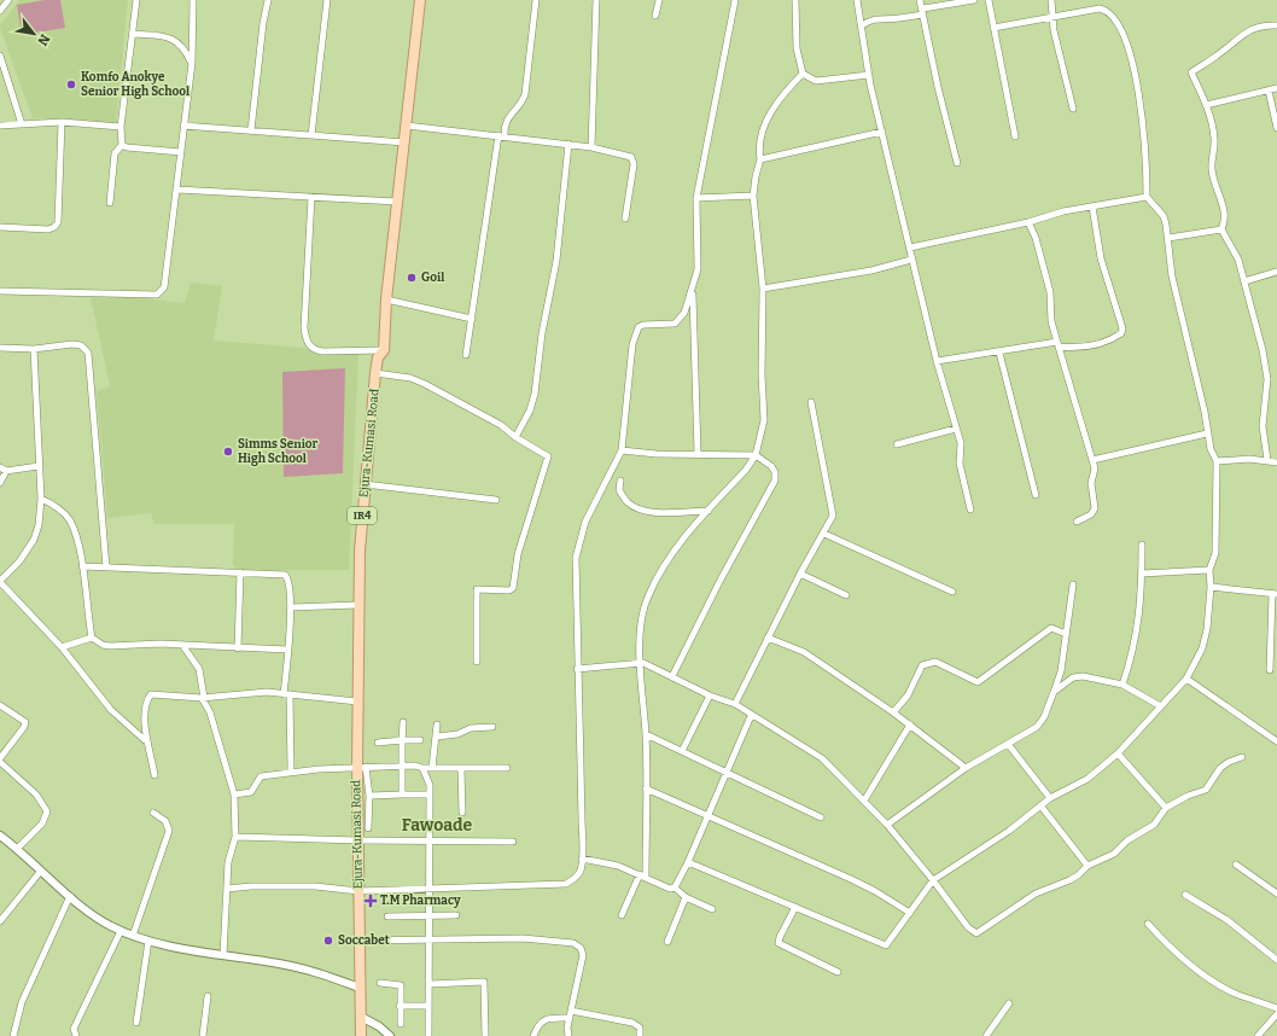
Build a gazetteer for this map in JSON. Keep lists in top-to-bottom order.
{
  "streets": {
    "main road": ["Ejura-Kumasi Road", "IR4"]
  },
  "districts": ["Fawoade"],
  "places": {
    "other": [
      "Komfo Anokye Senior High School",
      "Goil",
      "Simms Senior High School",
      "Soccabet"
    ],
    "health": ["T.M Pharmacy"]
  },
  "north": "bottom right"
}
